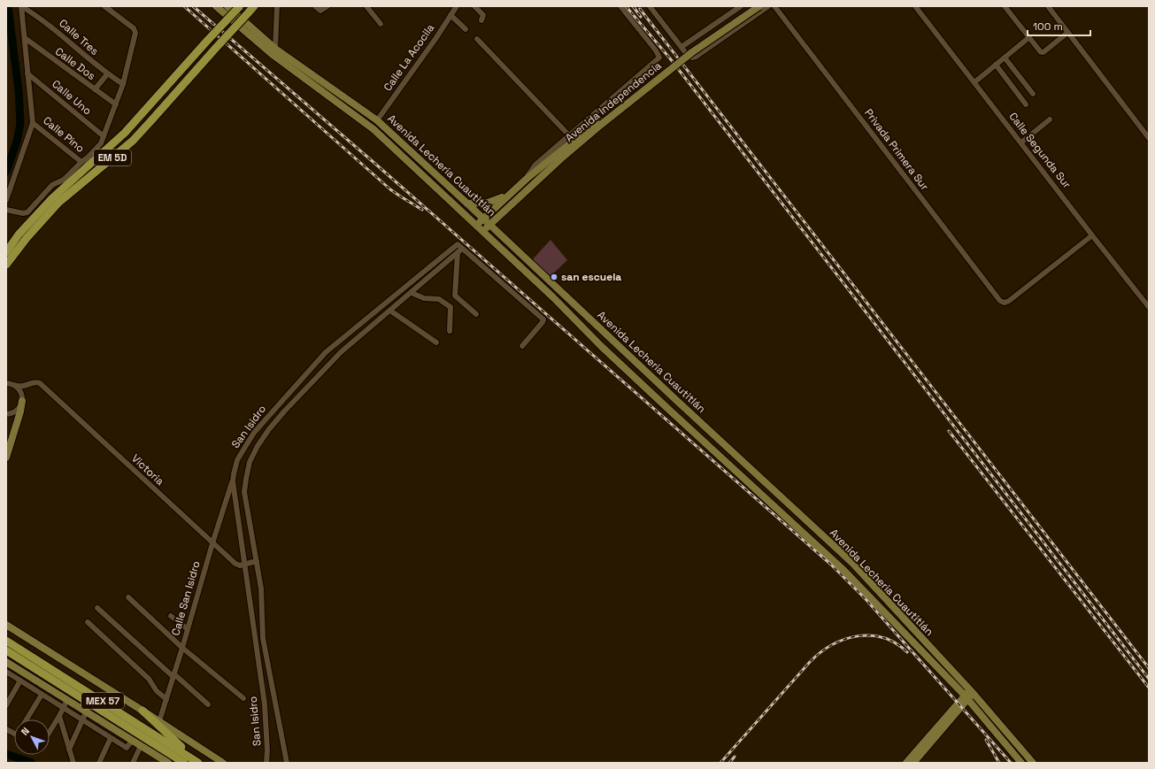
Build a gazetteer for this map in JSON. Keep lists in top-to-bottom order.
{
  "streets": {
    "highway": ["EM 5D", "MEX 57"],
    "main road": ["Avenida Independencia", "Avenida Lecheria Cuautitlán"],
    "street": [
      "Calle Tres",
      "Calle La Acocila",
      "Calle Dos",
      "Calle Uno",
      "Calle Pino",
      "Privada Primera Sur",
      "Calle Segunda Sur",
      "San Isidro",
      "Victoria",
      "Calle San Isidro"
    ]
  },
  "crossings": [
    ["Calle Tres", "Calle Pino"],
    ["Calle La Acocila", "Avenida Lecheria Cuautitlán"],
    ["Calle Dos", "Calle Pino"],
    ["Calle Uno", "Calle Pino"],
    ["Avenida Independencia", "Avenida Lecheria Cuautitlán"],
    ["Privada Primera Sur", "Calle Segunda Sur"],
    ["San Isidro", "Victoria"],
    ["San Isidro", "Calle San Isidro"],
    ["Victoria", "Calle San Isidro"]
  ],
  "places": ["san escuela"],
  "scale_bar": "100 m",
  "north": "top left"
}
